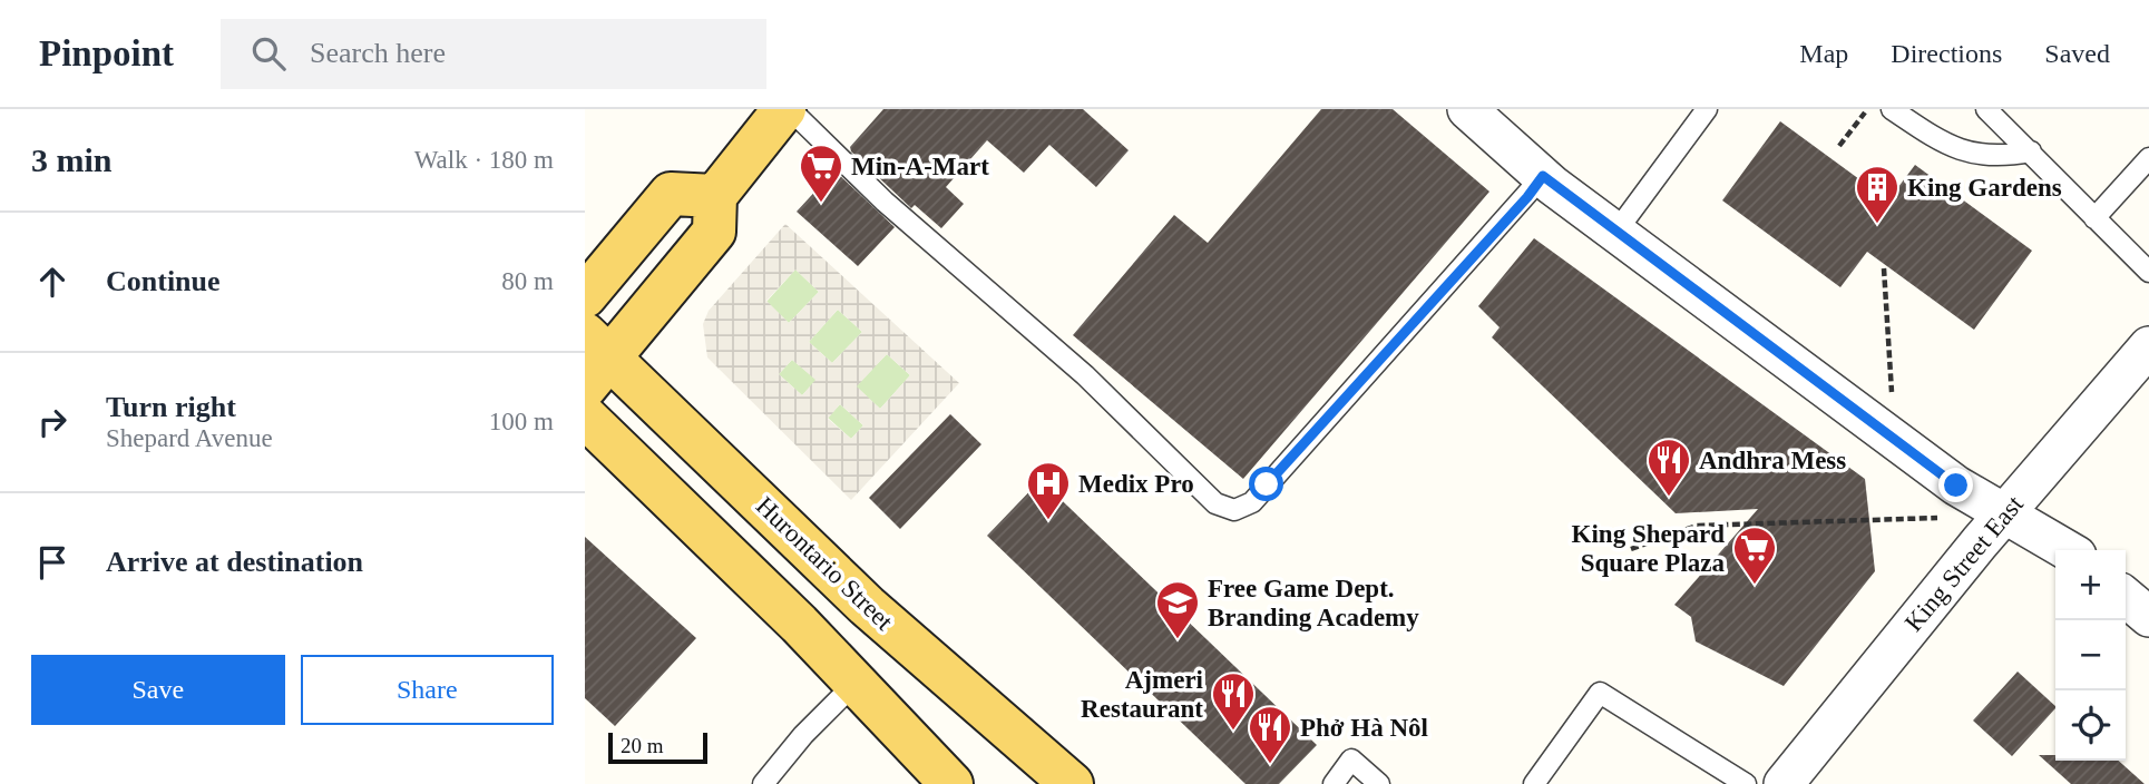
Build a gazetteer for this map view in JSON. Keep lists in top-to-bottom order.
{
  "streets": {
    "main road": ["Hurontario Street"],
    "street": ["King Street East"]
  },
  "places": {
    "supermarket": ["Min-A-Mart", "King Shepard Square Plaza"],
    "building": ["King Gardens"],
    "restaurant": ["Andhra Mess", "Ajmeri Restaurant", "Phở Hà Nôl"],
    "hospital": ["Medix Pro"],
    "school or university": ["Free Game Dept. Branding Academy"]
  },
  "scale_bar": "20 m",
  "page": {
    "header": "Pinpoint",
    "search": "Search here",
    "nav": ["Map", "Directions", "Saved"],
    "heading": ["3 min", "Walk · 180 m"],
    "list": [
      ["Continue", "80 m"],
      ["Turn right", "Shepard Avenue", "100 m"],
      "Arrive at destination"
    ],
    "map_buttons": ["+", "−"],
    "buttons": ["Save", "Share"],
    "scale": "20 m"
  }
}
